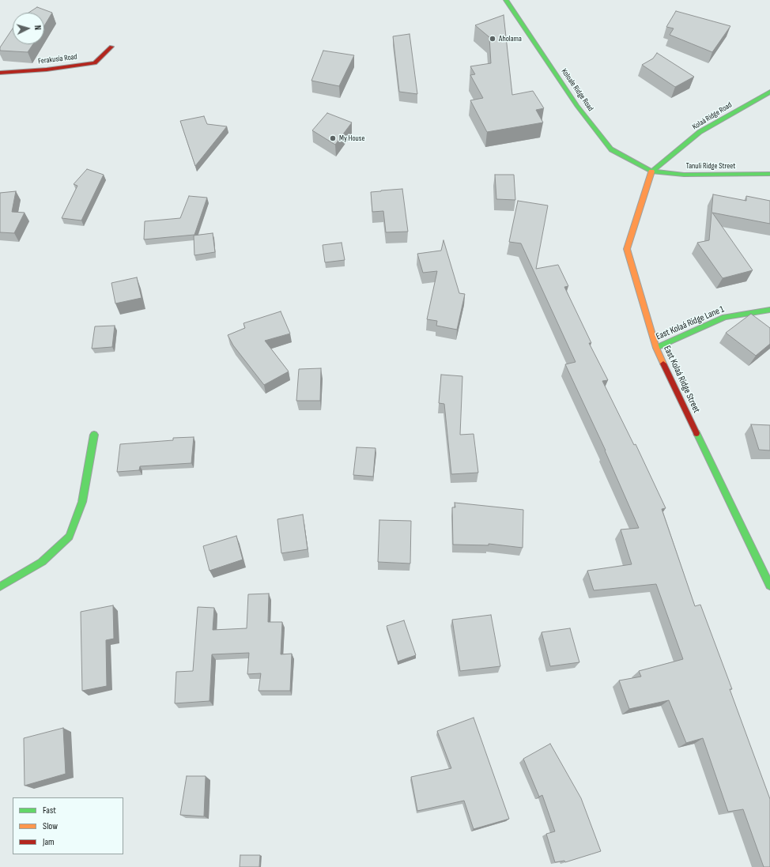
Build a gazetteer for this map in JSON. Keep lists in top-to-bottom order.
{
  "streets": {
    "street": [
      "Ferakusia Road",
      "Koloale Ridge Road",
      "Kolaá Ridge Road",
      "Tanuli Ridge Street",
      "East Kolaá Ridge Lane 1",
      "East Kolaá Ridge Street"
    ]
  },
  "crossings": [
    ["Koloale Ridge Road", "Kolaá Ridge Road"],
    ["Koloale Ridge Road", "Tanuli Ridge Street"],
    ["Koloale Ridge Road", "East Kolaá Ridge Street"],
    ["Kolaá Ridge Road", "Tanuli Ridge Street"],
    ["Kolaá Ridge Road", "East Kolaá Ridge Street"],
    ["Tanuli Ridge Street", "East Kolaá Ridge Street"],
    ["East Kolaá Ridge Lane 1", "East Kolaá Ridge Street"]
  ],
  "places": ["Aholama", "My House"],
  "legend": ["Fast", "Slow", "Jam"],
  "north": "right"
}
